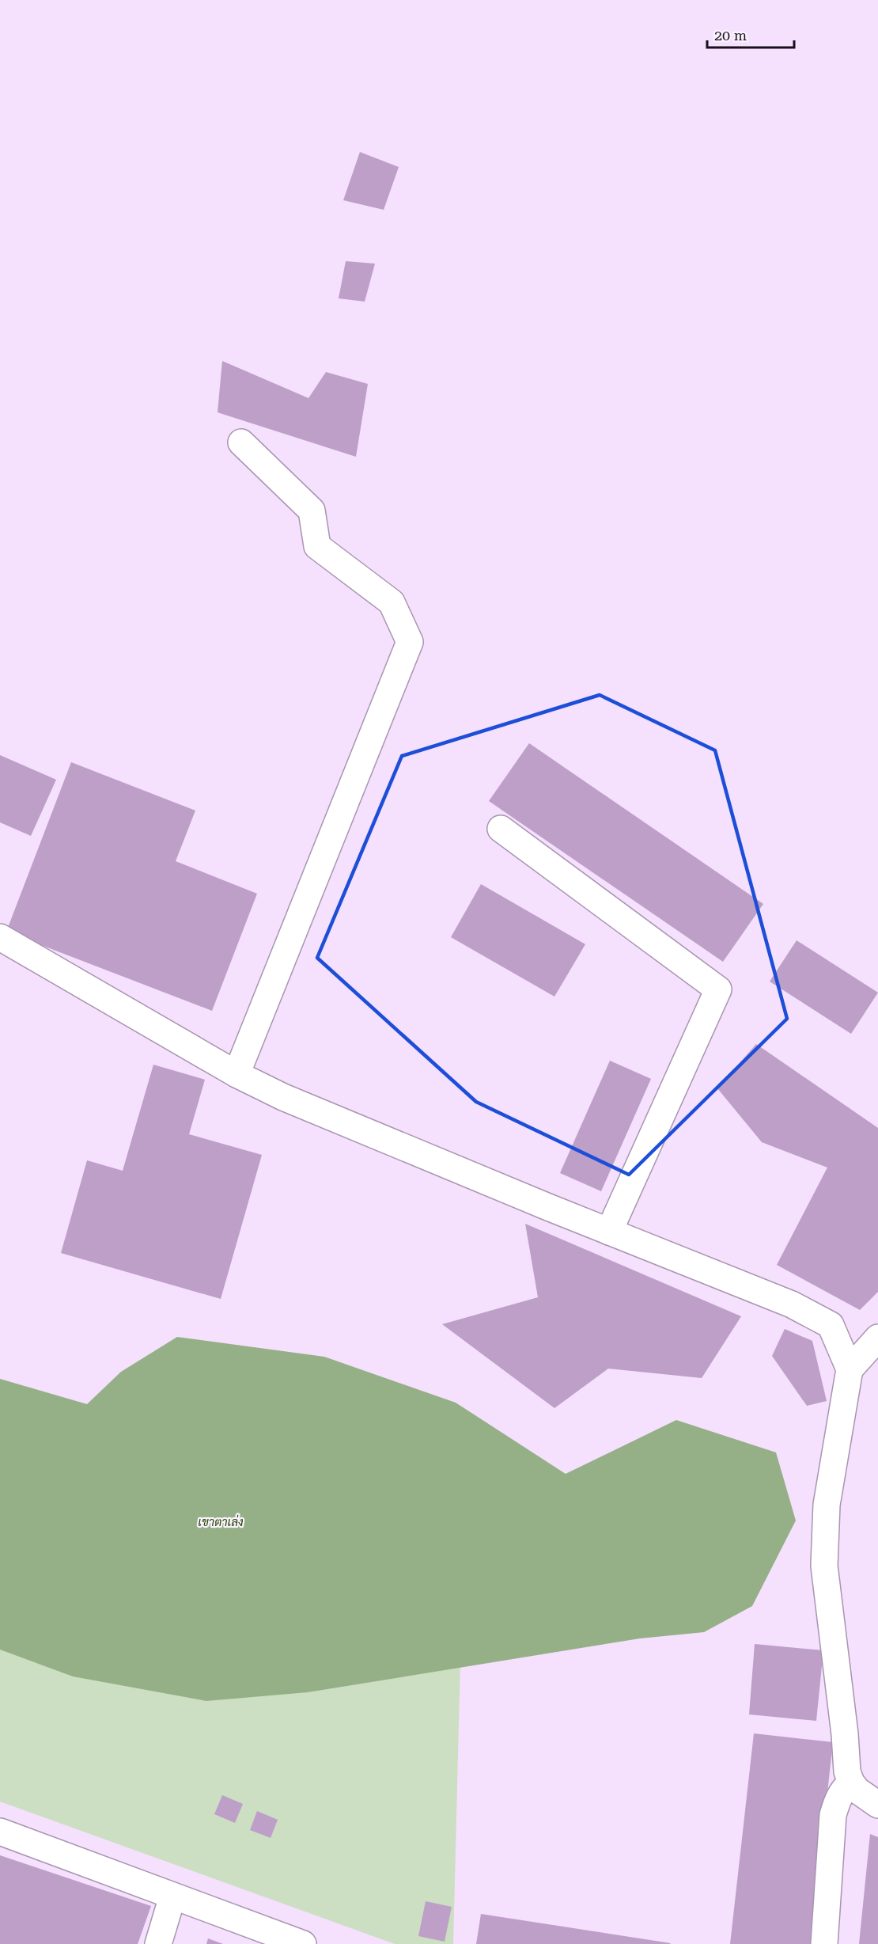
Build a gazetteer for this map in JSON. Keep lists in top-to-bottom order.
{
  "parks": ["เขาตาเล่ง"],
  "scale_bar": "20 m"
}
